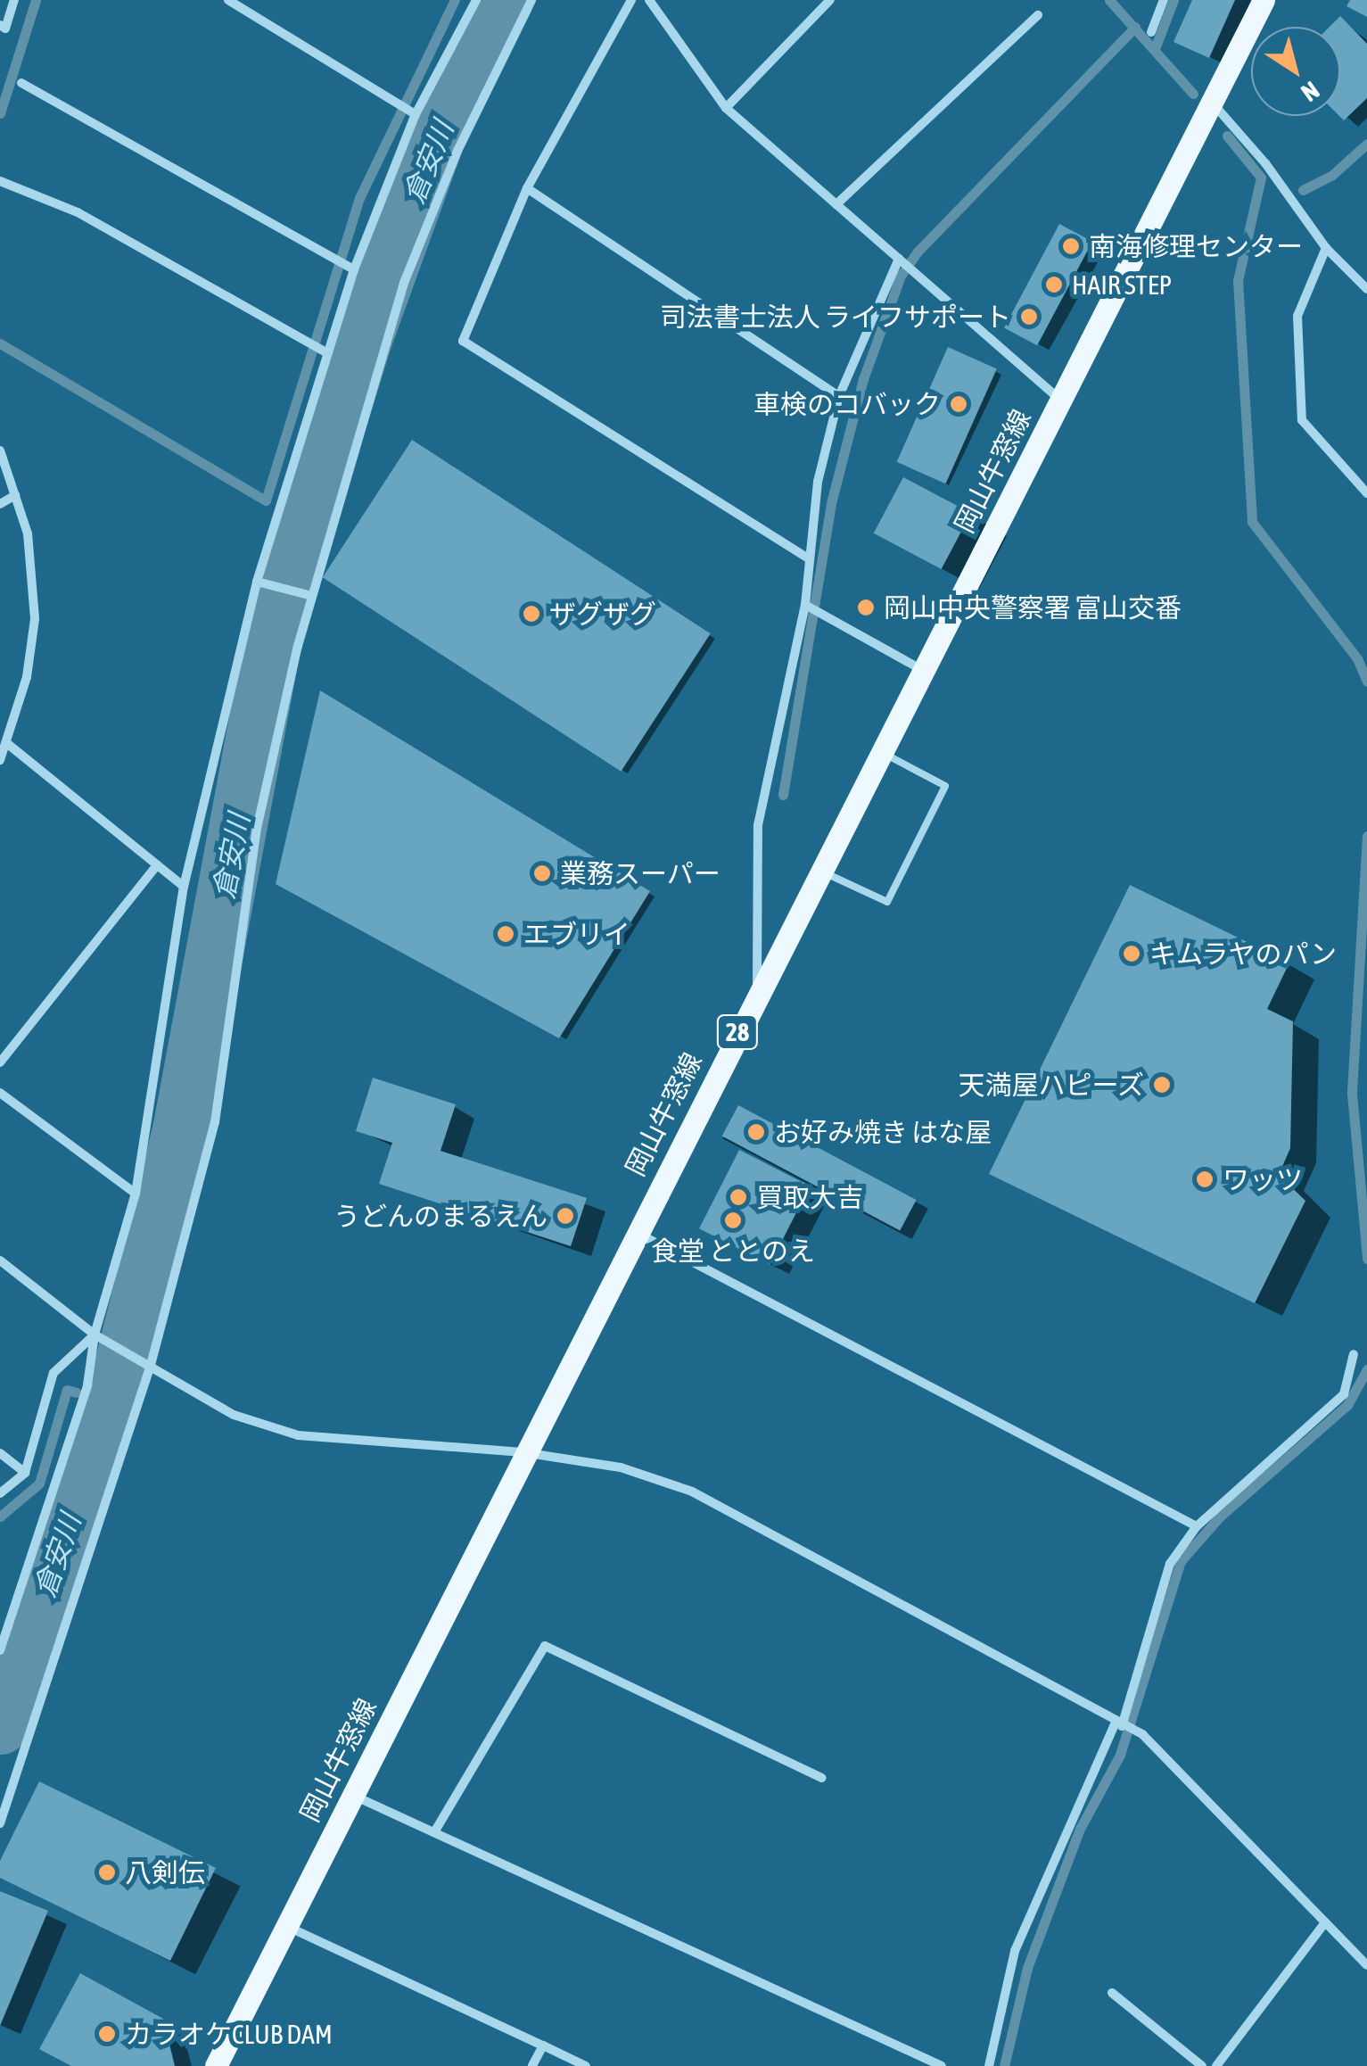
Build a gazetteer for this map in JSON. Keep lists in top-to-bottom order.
{
  "streets": {
    "main road": ["岡山牛窓線", "28"]
  },
  "water": ["倉安川"],
  "places": [
    "南海修理センター",
    "HAIR STEP",
    "司法書士法人 ライフサポート",
    "車検のコバック",
    "岡山中央警察署 富山交番",
    "ザグザグ",
    "業務スーパー",
    "エブリイ",
    "キムラヤのパン",
    "天満屋ハピーズ",
    "お好み焼き はな屋",
    "ワッツ",
    "買取大吉",
    "うどんのまるえん",
    "食堂 ととのえ",
    "八剣伝",
    "カラオケCLUB DAM"
  ],
  "north": "bottom right"
}
